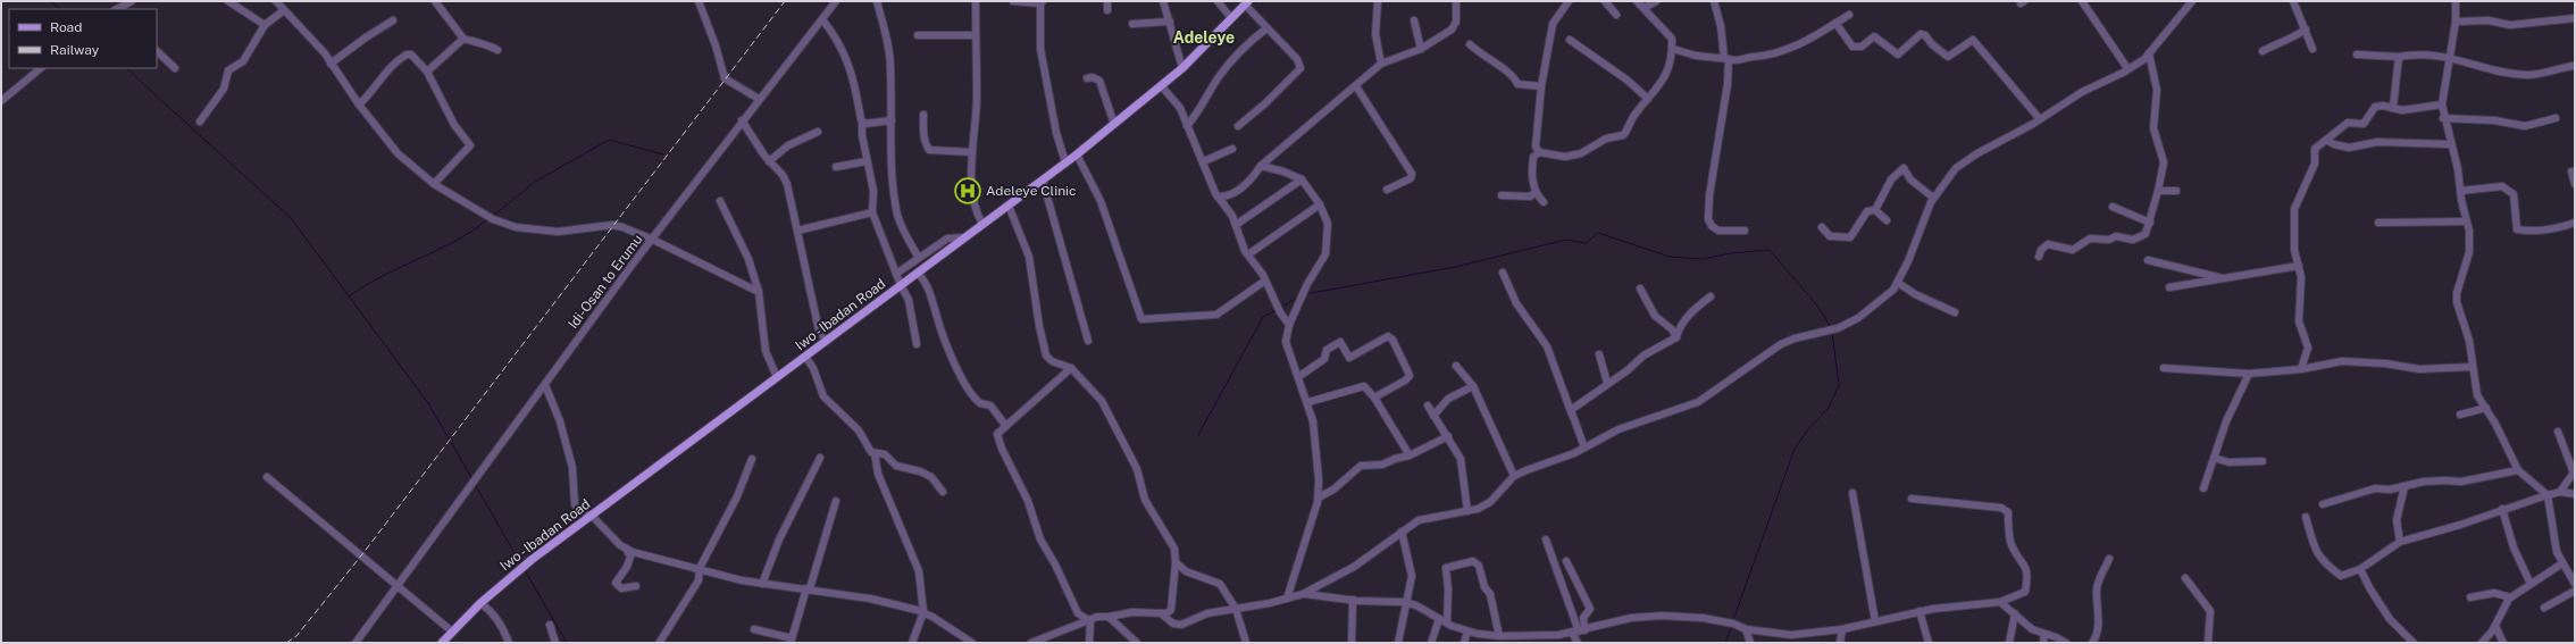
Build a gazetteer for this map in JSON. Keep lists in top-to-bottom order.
{
  "streets": {
    "main road": ["Iwo - Ibadan Road"],
    "street": ["Idi-Osan to Erumu"]
  },
  "districts": ["Adeleye"],
  "places": {
    "hospital": ["Adeleye Clinic"]
  },
  "legend": ["Road", "Railway"]
}
